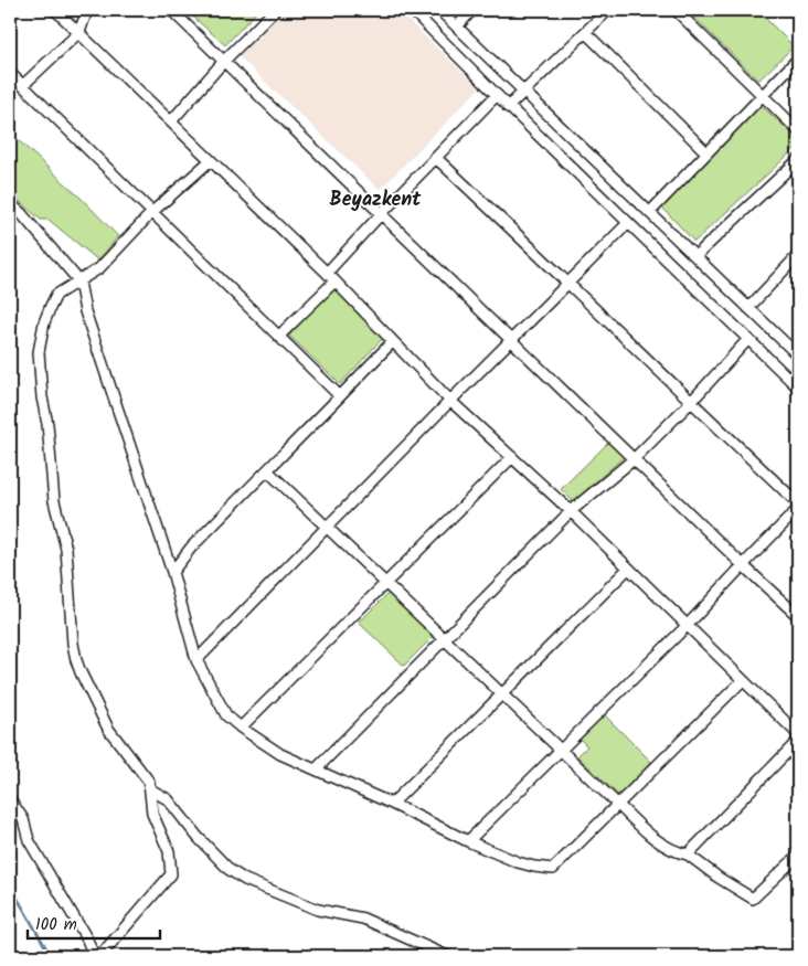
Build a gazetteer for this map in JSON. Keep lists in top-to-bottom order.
{
  "districts": ["Beyazkent"],
  "scale_bar": "100 m"
}
